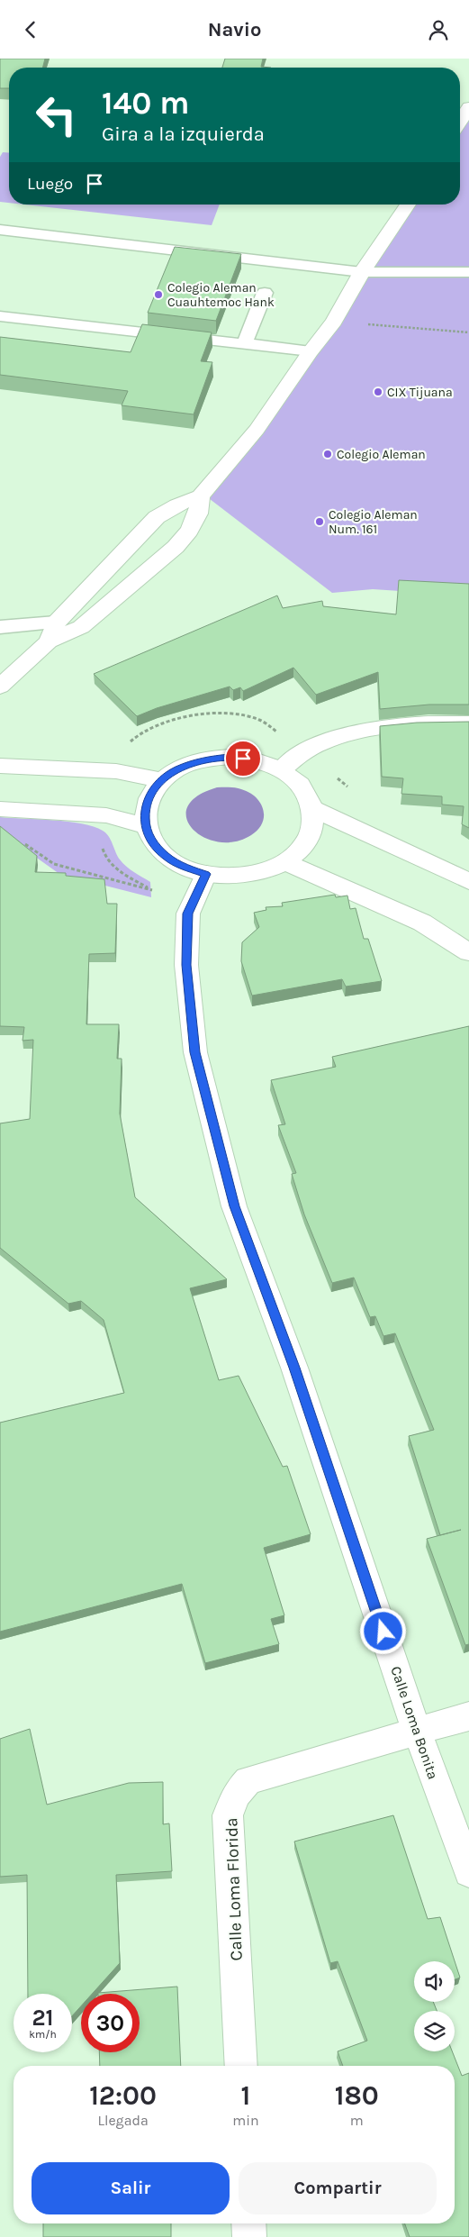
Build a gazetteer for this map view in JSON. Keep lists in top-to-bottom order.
{
  "streets": {
    "street": ["Calle Loma Bonita", "Calle Loma Florida"]
  },
  "crossings": [
    ["Calle Loma Bonita", "Calle Loma Florida"]
  ],
  "places": [
    "Colegio Aleman Cuauhtemoc Hank",
    "CIX Tijuana",
    "Colegio Aleman",
    "Colegio Aleman Num. 161"
  ],
  "page": {
    "header": "Navio",
    "turn": ["140 m", "Gira a la izquierda"],
    "then": "Luego",
    "speed": "21 km/h",
    "limit": "30",
    "eta": [
      "12:00",
      "Llegada",
      "1",
      "min",
      "180",
      "m"
    ],
    "buttons": ["Salir", "Compartir"]
  }
}
